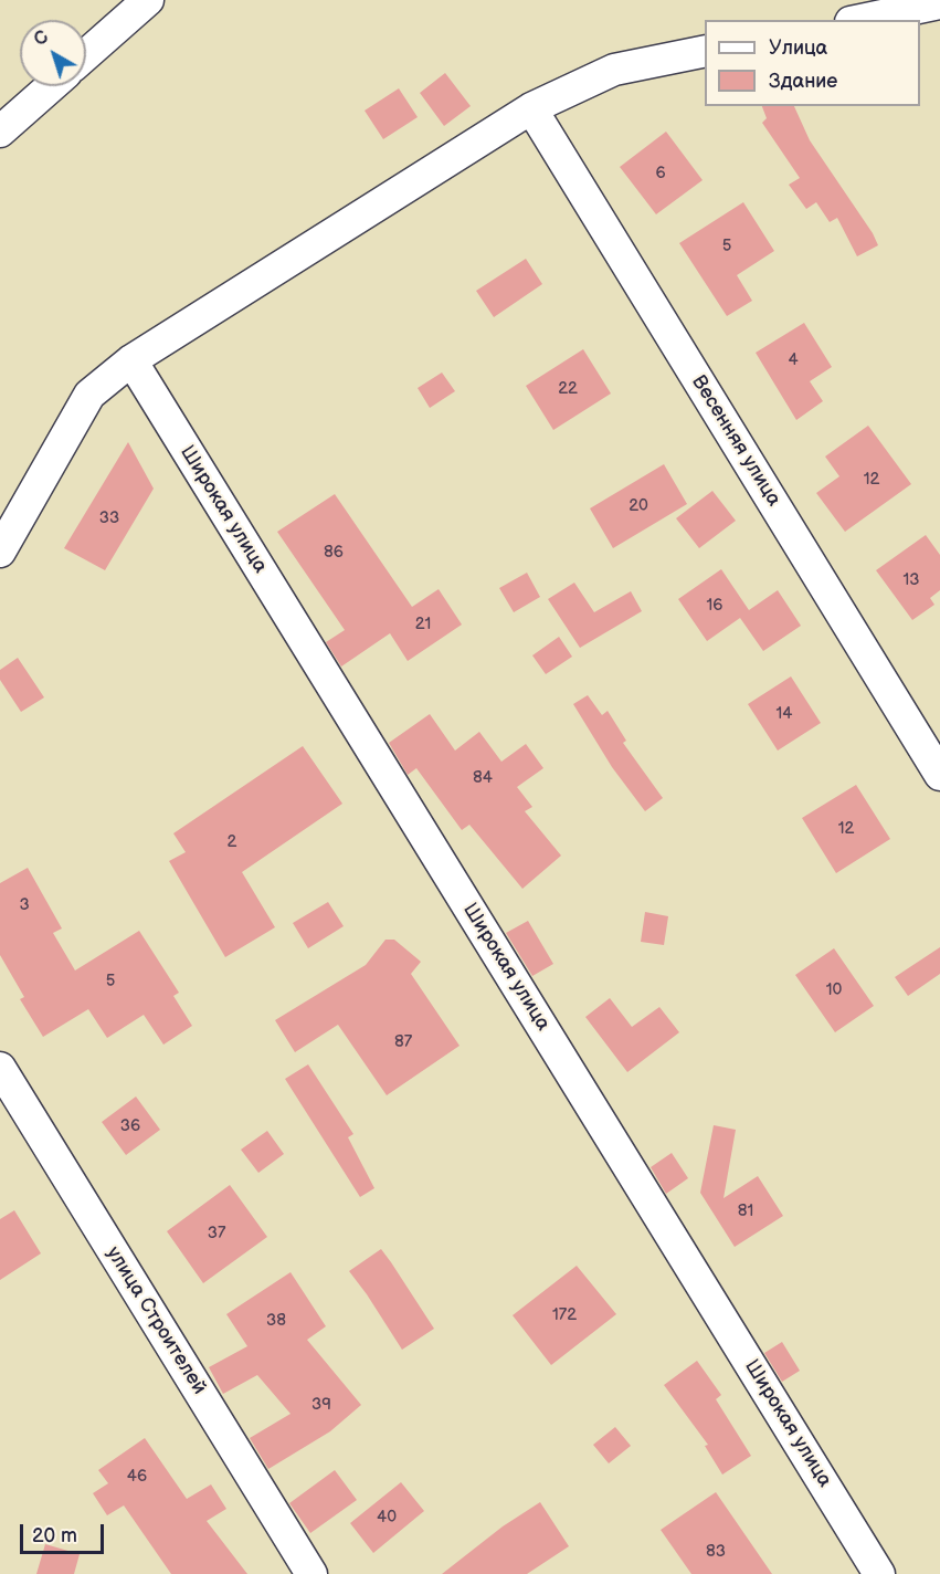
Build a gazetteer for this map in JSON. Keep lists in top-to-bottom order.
{
  "streets": {
    "street": ["Весенняя улица", "Широкая улица", "улица Строителей"]
  },
  "house_numbers": [
    "6",
    "5",
    "4",
    "22",
    "12",
    "20",
    "33",
    "86",
    "13",
    "16",
    "21",
    "14",
    "84",
    "12",
    "2",
    "3",
    "5",
    "10",
    "87",
    "36",
    "81",
    "37",
    "172",
    "38",
    "39",
    "46",
    "40",
    "83"
  ],
  "legend": ["Улица", "Здание"],
  "scale_bar": "20 m",
  "north": "top left"
}
